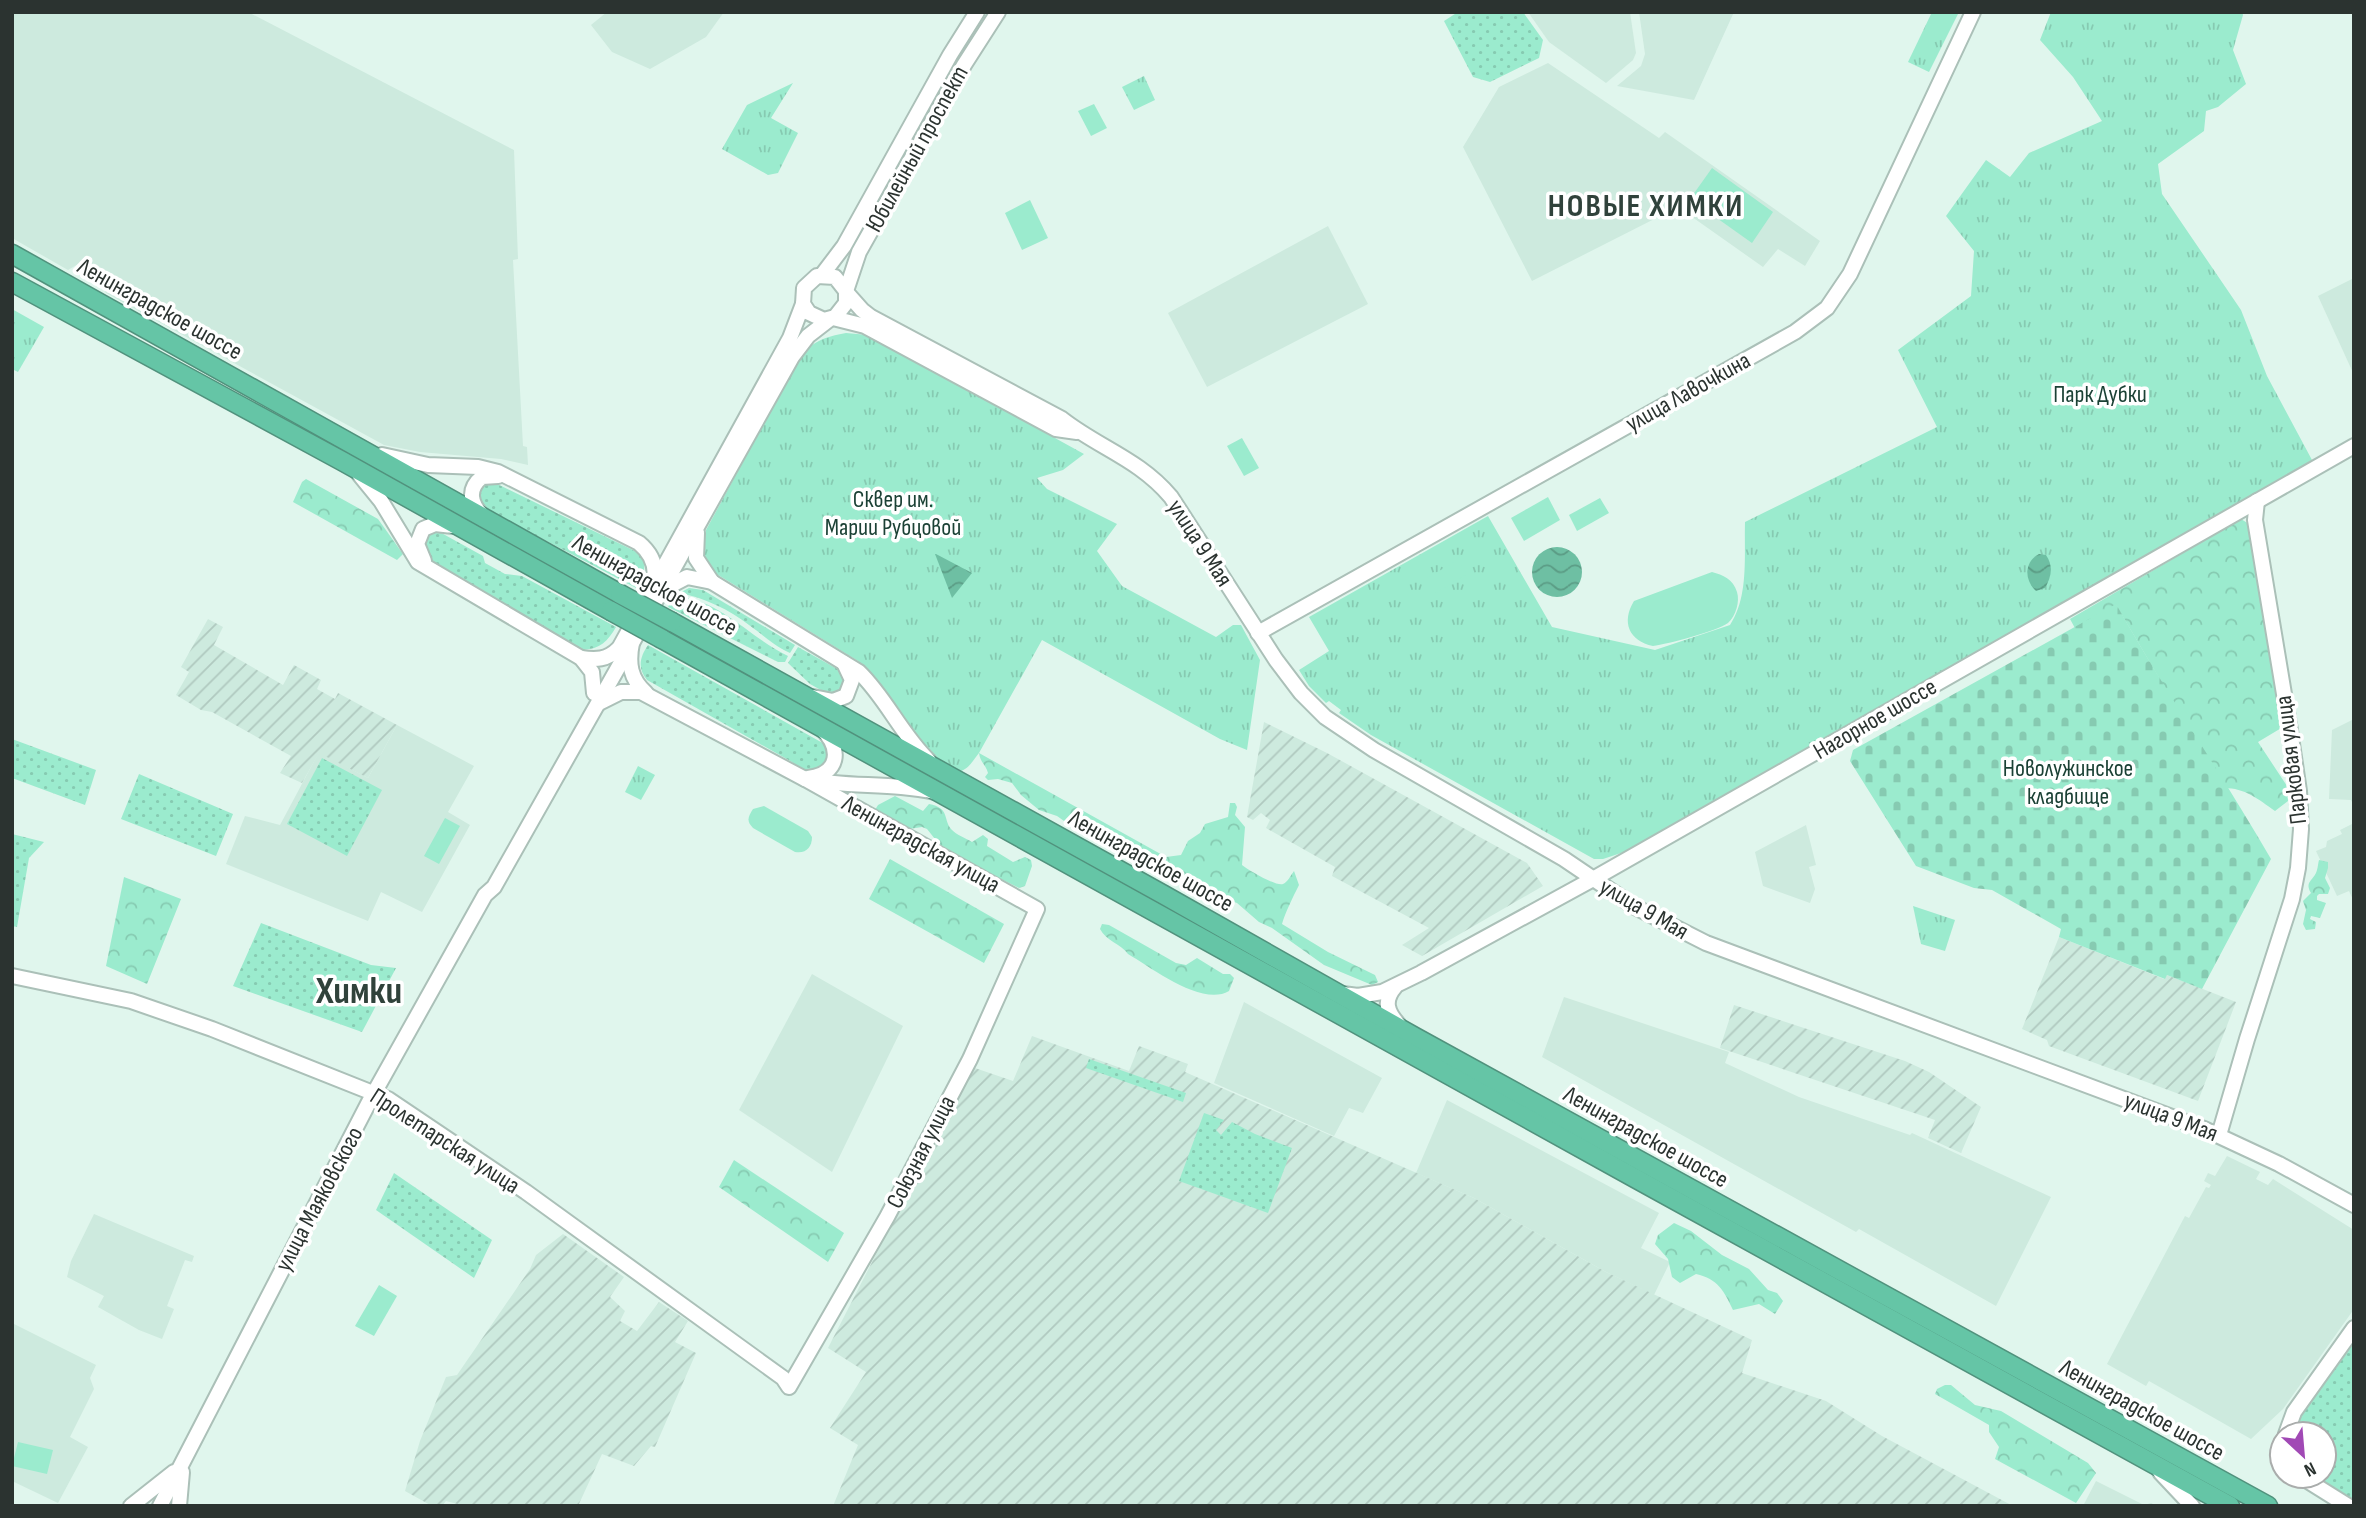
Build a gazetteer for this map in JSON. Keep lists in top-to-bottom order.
{
  "streets": {
    "highway": ["Ленинградское шоссе"],
    "main road": [
      "Юбилейный проспект",
      "улица Лавочкина",
      "улица 9 Мая",
      "Нагорное шоссе",
      "Парковая улица",
      "Ленинградская улица",
      "Пролетарская улица",
      "Союзная улица",
      "улица Маяковского"
    ]
  },
  "crossings": [
    ["Юбилейный проспект", "улица 9 Мая"],
    ["Юбилейный проспект", "улица Маяковского"],
    ["Ленинградское шоссе", "Нагорное шоссе"],
    ["улица Лавочкина", "улица 9 Мая"],
    ["улица 9 Мая", "Нагорное шоссе"],
    ["улица 9 Мая", "Парковая улица"],
    ["Нагорное шоссе", "Парковая улица"],
    ["Ленинградская улица", "Союзная улица"],
    ["Пролетарская улица", "Союзная улица"],
    ["Пролетарская улица", "улица Маяковского"]
  ],
  "districts": ["НОВЫЕ ХИМКИ", "Химки"],
  "parks": ["Парк Дубки", "Сквер им. Марии Рубцовой", "Новолужинское кладбище"],
  "north": "bottom right"
}
